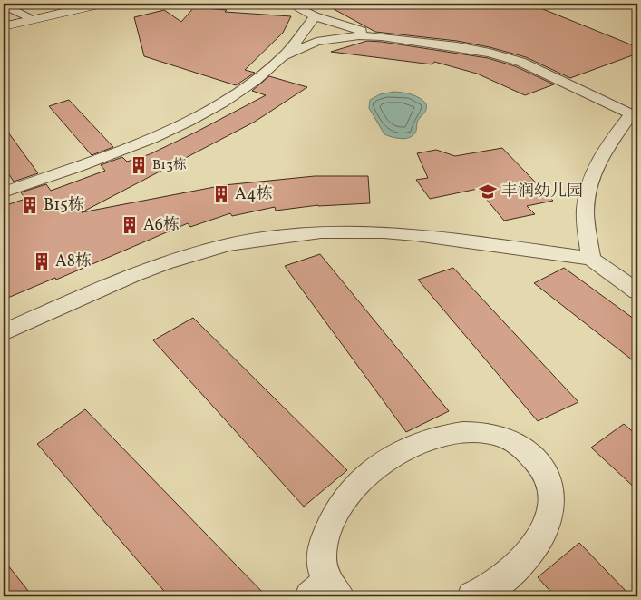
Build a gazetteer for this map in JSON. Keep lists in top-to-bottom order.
{
  "places": {
    "building": [
      "B13栋",
      "A4栋",
      "B15栋",
      "A6栋",
      "A8栋"
    ],
    "school or university": ["丰润幼儿园"]
  }
}
